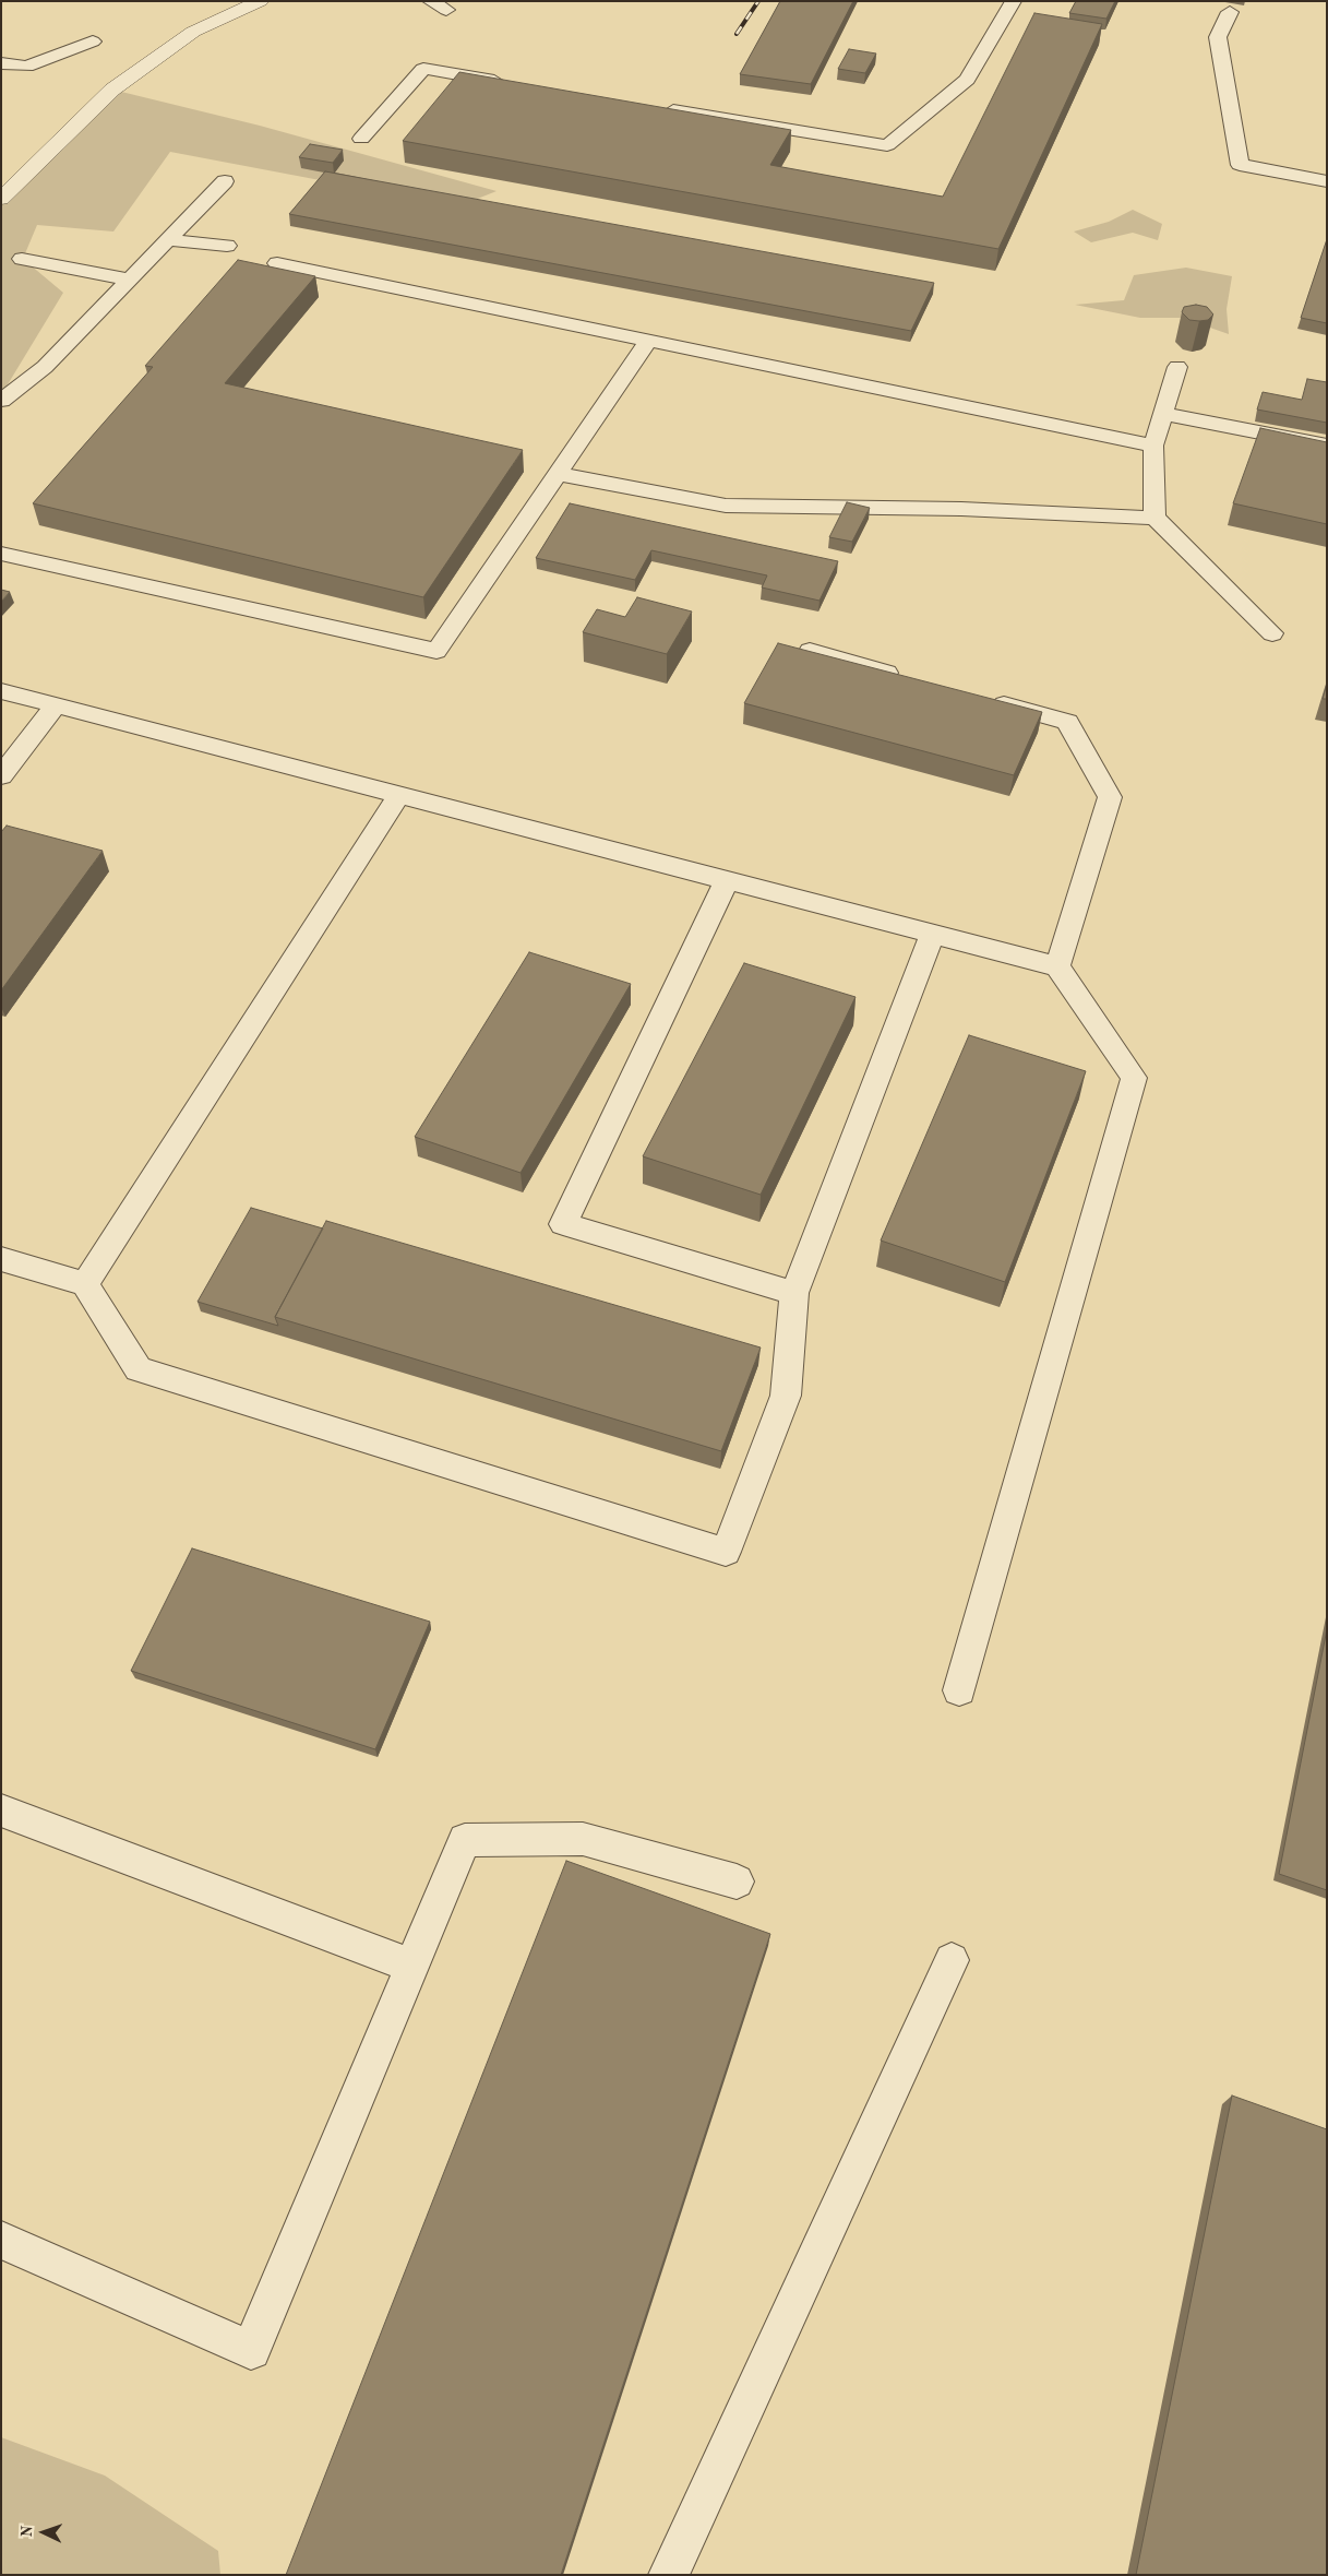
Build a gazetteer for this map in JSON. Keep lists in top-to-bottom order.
{
  "north": "left"
}
